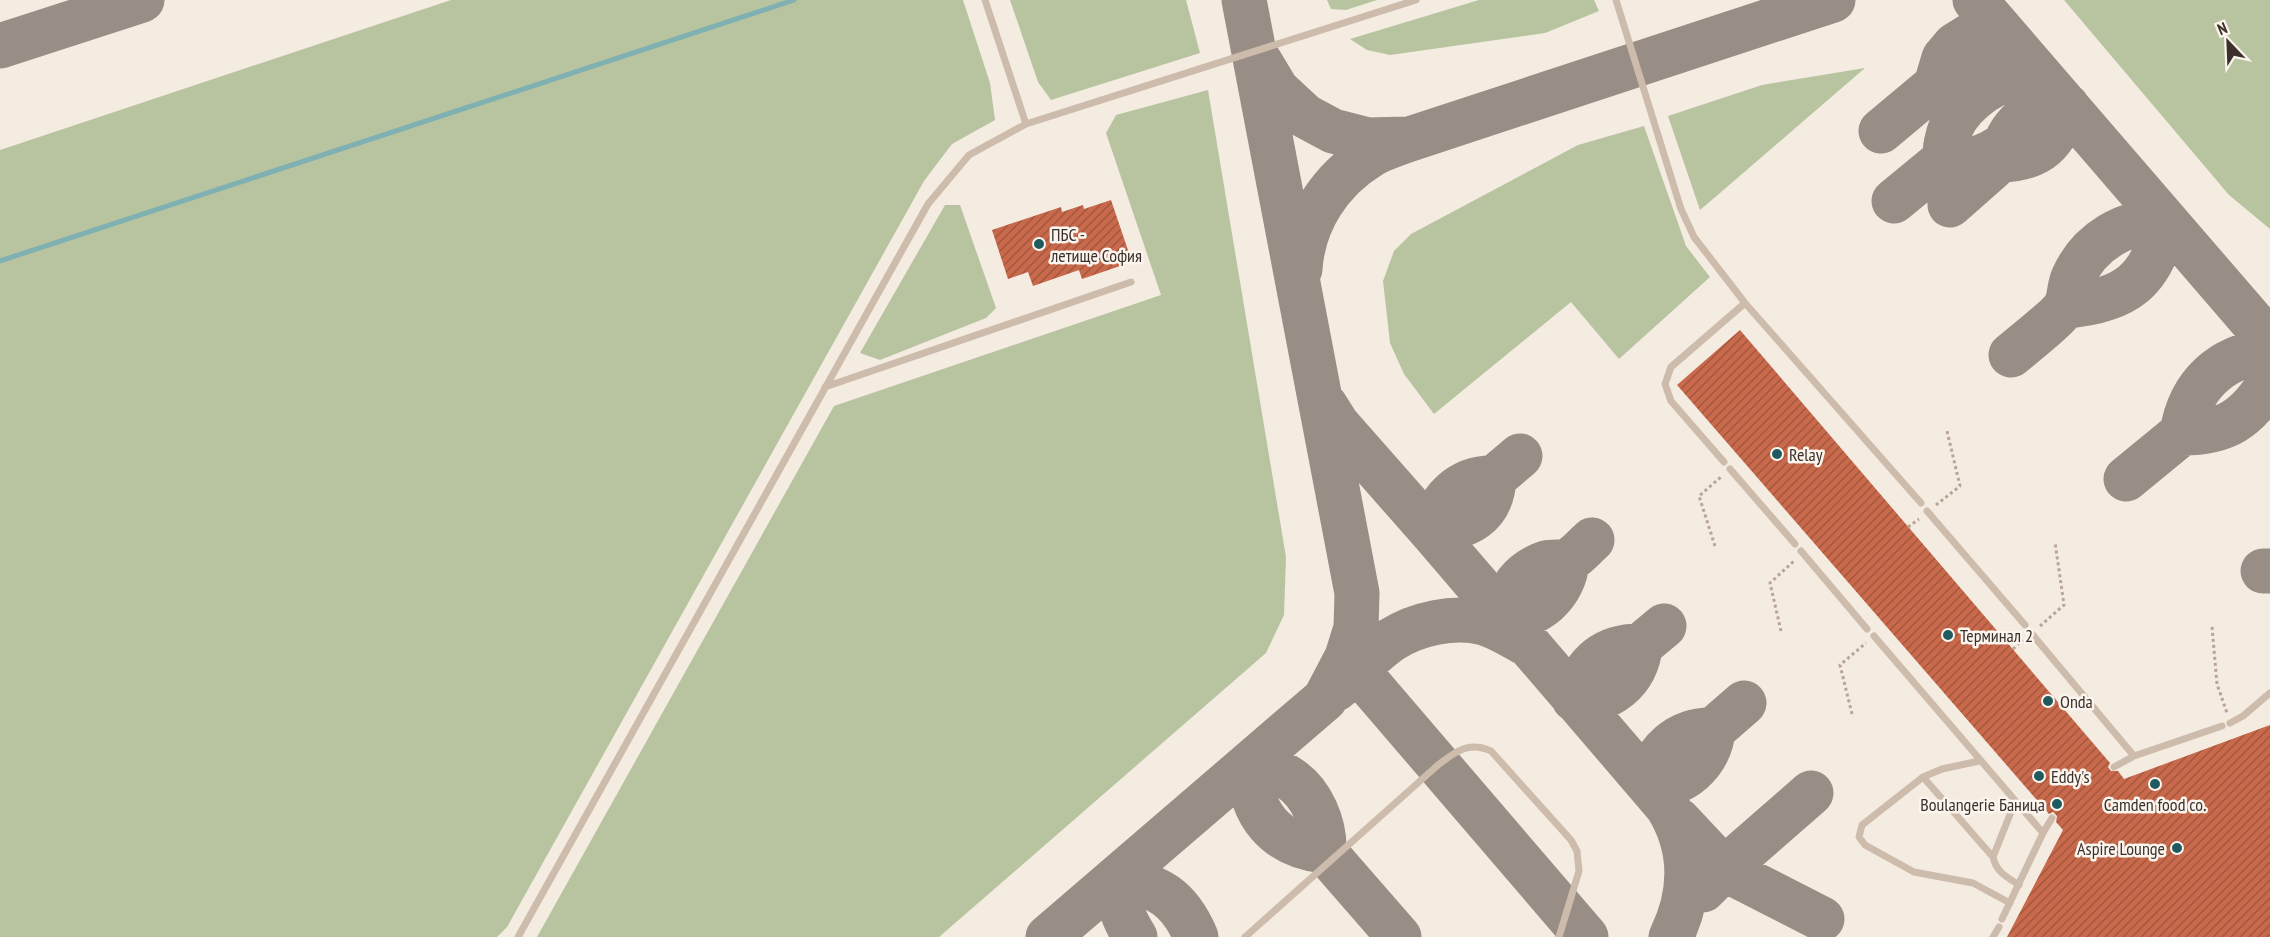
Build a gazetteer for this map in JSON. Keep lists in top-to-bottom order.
{
  "places": [
    "ПБС - летище София",
    "Relay",
    "Терминал 2",
    "Onda",
    "Eddy's",
    "Camden food co.",
    "Boulangerie Баница",
    "Aspire Lounge"
  ],
  "north": "top left"
}
